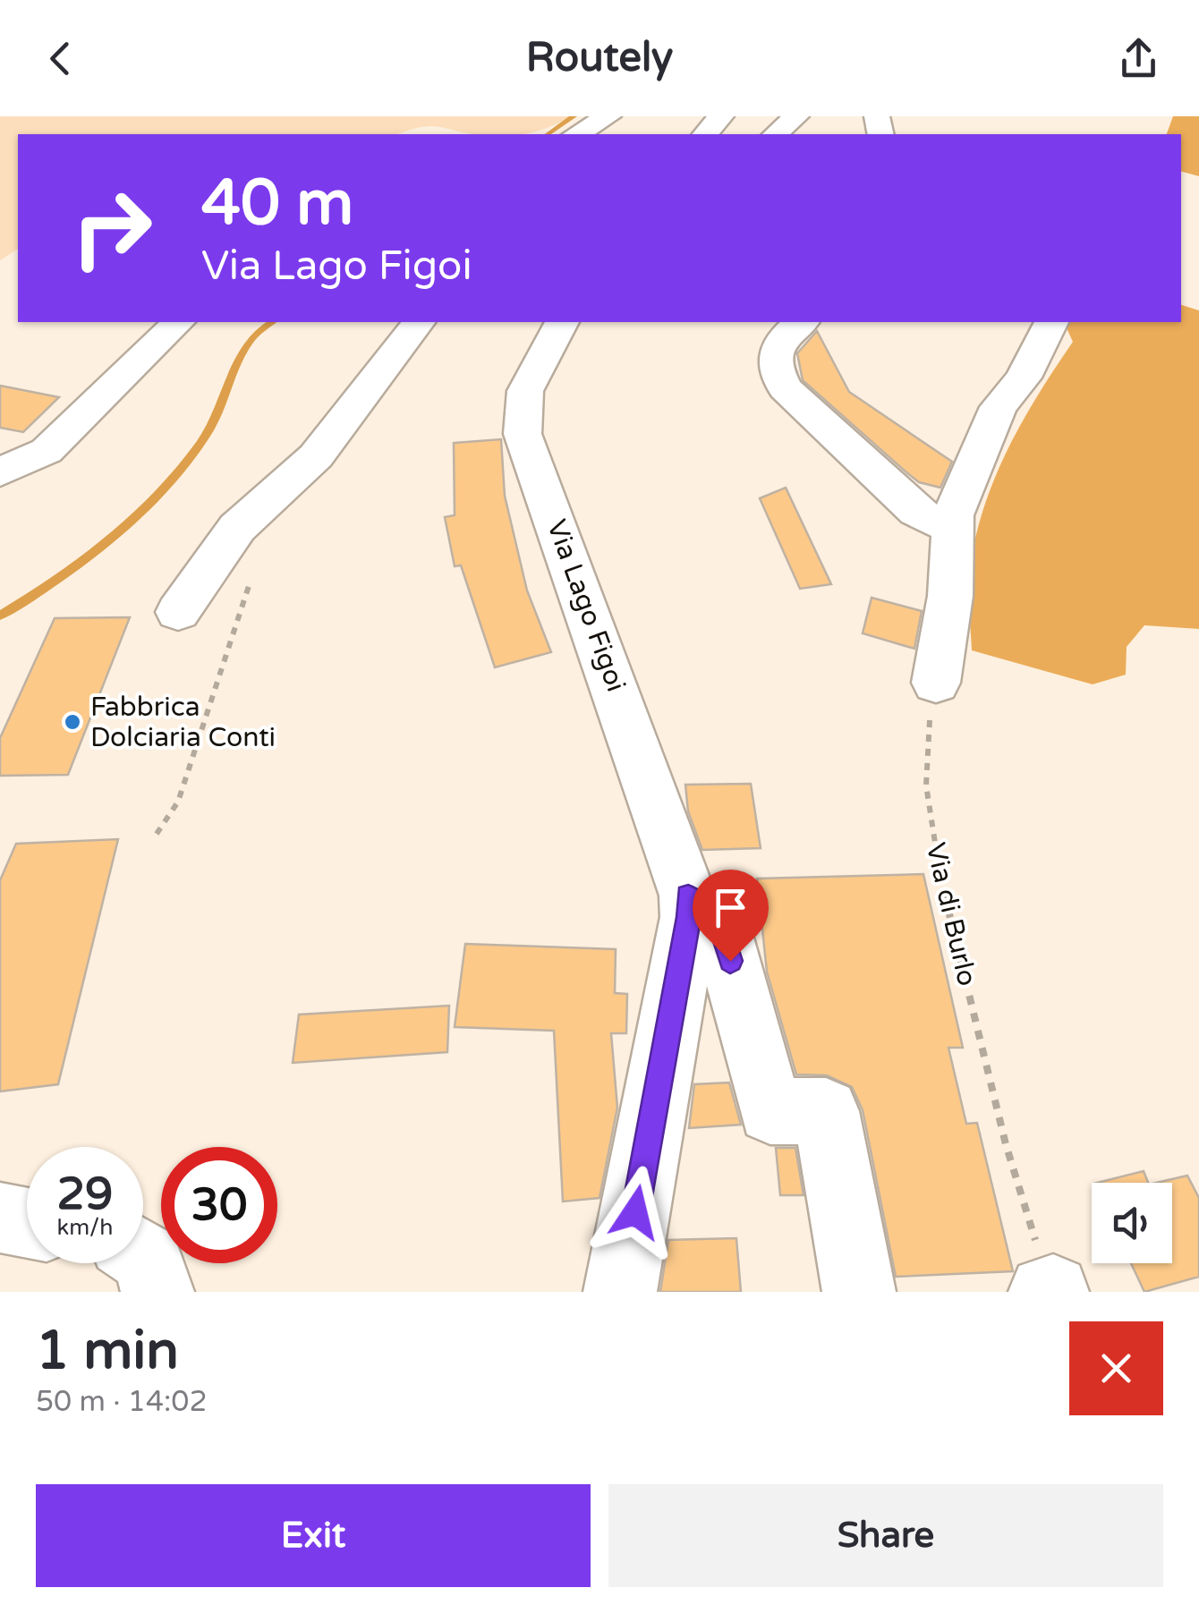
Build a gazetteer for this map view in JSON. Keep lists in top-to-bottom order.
{
  "streets": {
    "street": ["Via Lago Figoi"],
    "path": ["Via di Burlo"]
  },
  "places": ["Fabbrica Dolciaria Conti"],
  "page": {
    "header": "Routely",
    "turn": ["40 m", "Via Lago Figoi"],
    "speed": "29 km/h",
    "limit": "30",
    "heading": ["1 min", "50 m · 14:02"],
    "buttons": ["Exit", "Share"]
  }
}
